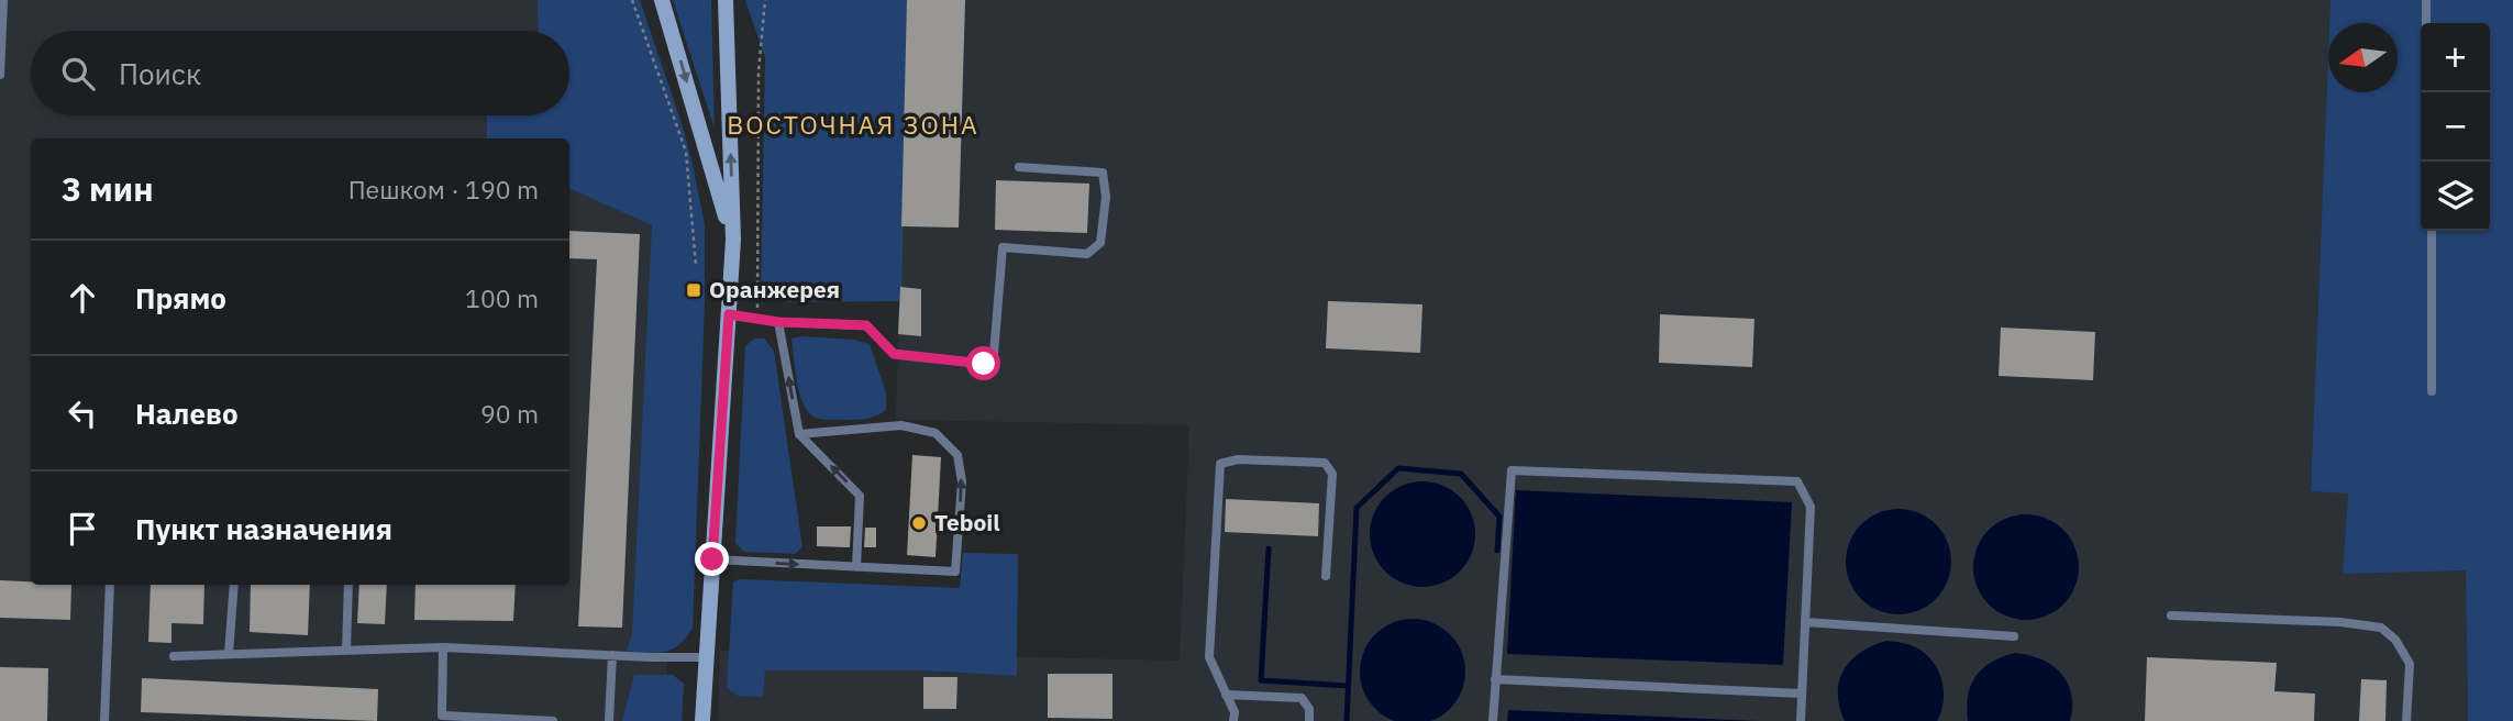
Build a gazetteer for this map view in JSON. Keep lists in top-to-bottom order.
{
  "districts": ["ВОСТОЧНАЯ ЗОНА"],
  "places": {
    "transit": ["Оранжерея"],
    "other": ["Teboil"]
  },
  "north": "left",
  "page": {
    "map_buttons": ["+", "−"],
    "search": "Поиск",
    "heading": ["3 мин", "Пешком · 190 m"],
    "list": [
      ["Прямо", "100 m"],
      ["Налево", "90 m"],
      "Пункт назначения"
    ]
  }
}
